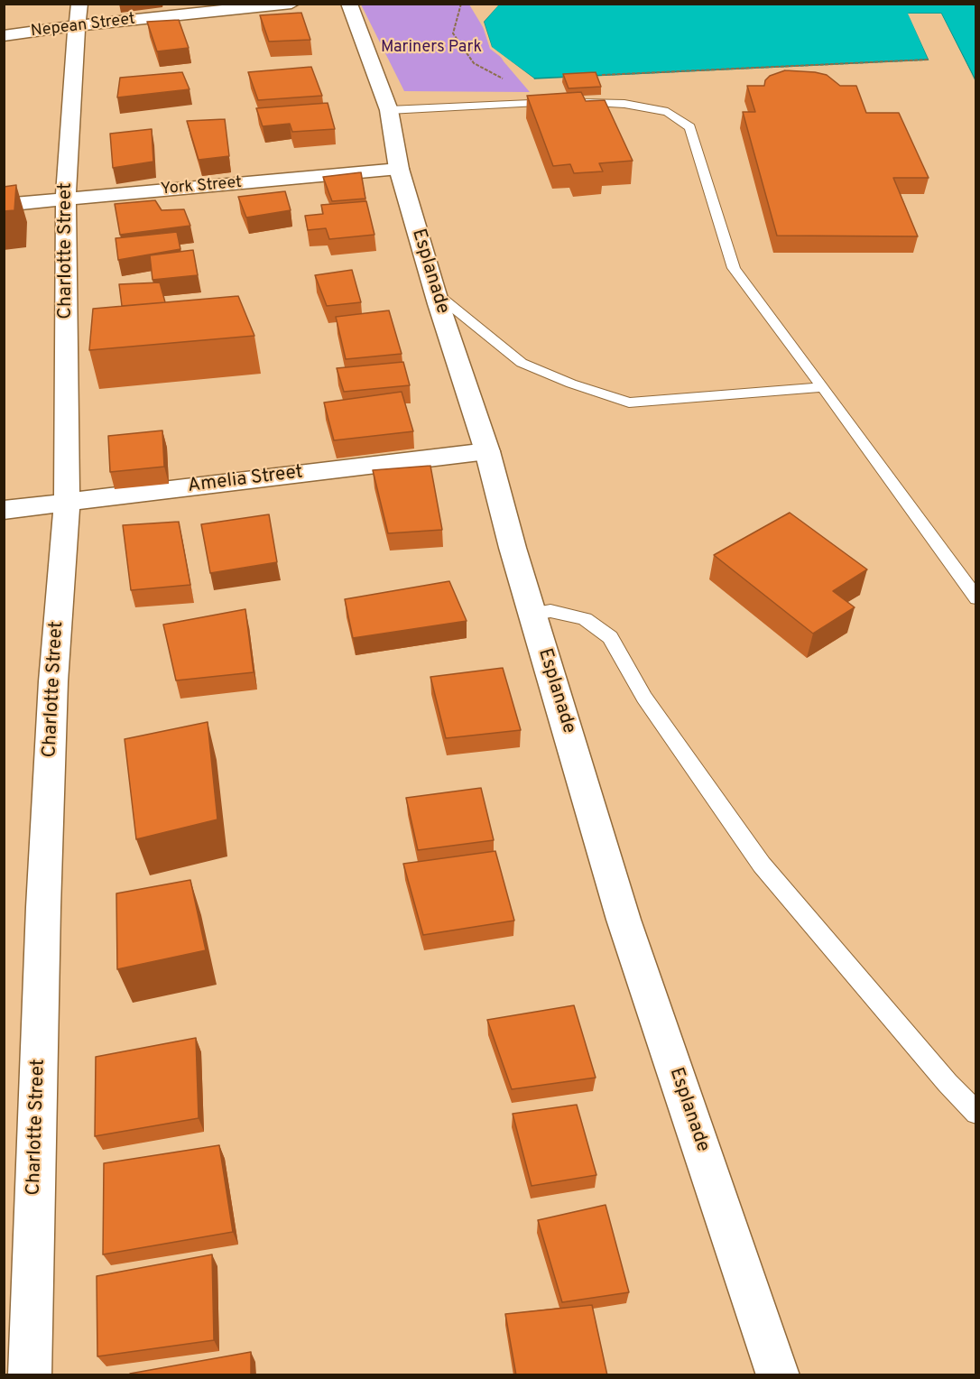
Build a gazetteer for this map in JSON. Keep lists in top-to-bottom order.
{
  "streets": {
    "street": [
      "Nepean Street",
      "York Street",
      "Charlotte Street",
      "Esplanade",
      "Amelia Street"
    ]
  },
  "crossings": [
    ["Nepean Street", "Charlotte Street"],
    ["York Street", "Charlotte Street"],
    ["York Street", "Esplanade"],
    ["Charlotte Street", "Amelia Street"],
    ["Esplanade", "Amelia Street"]
  ],
  "parks": ["Mariners Park"]
}
